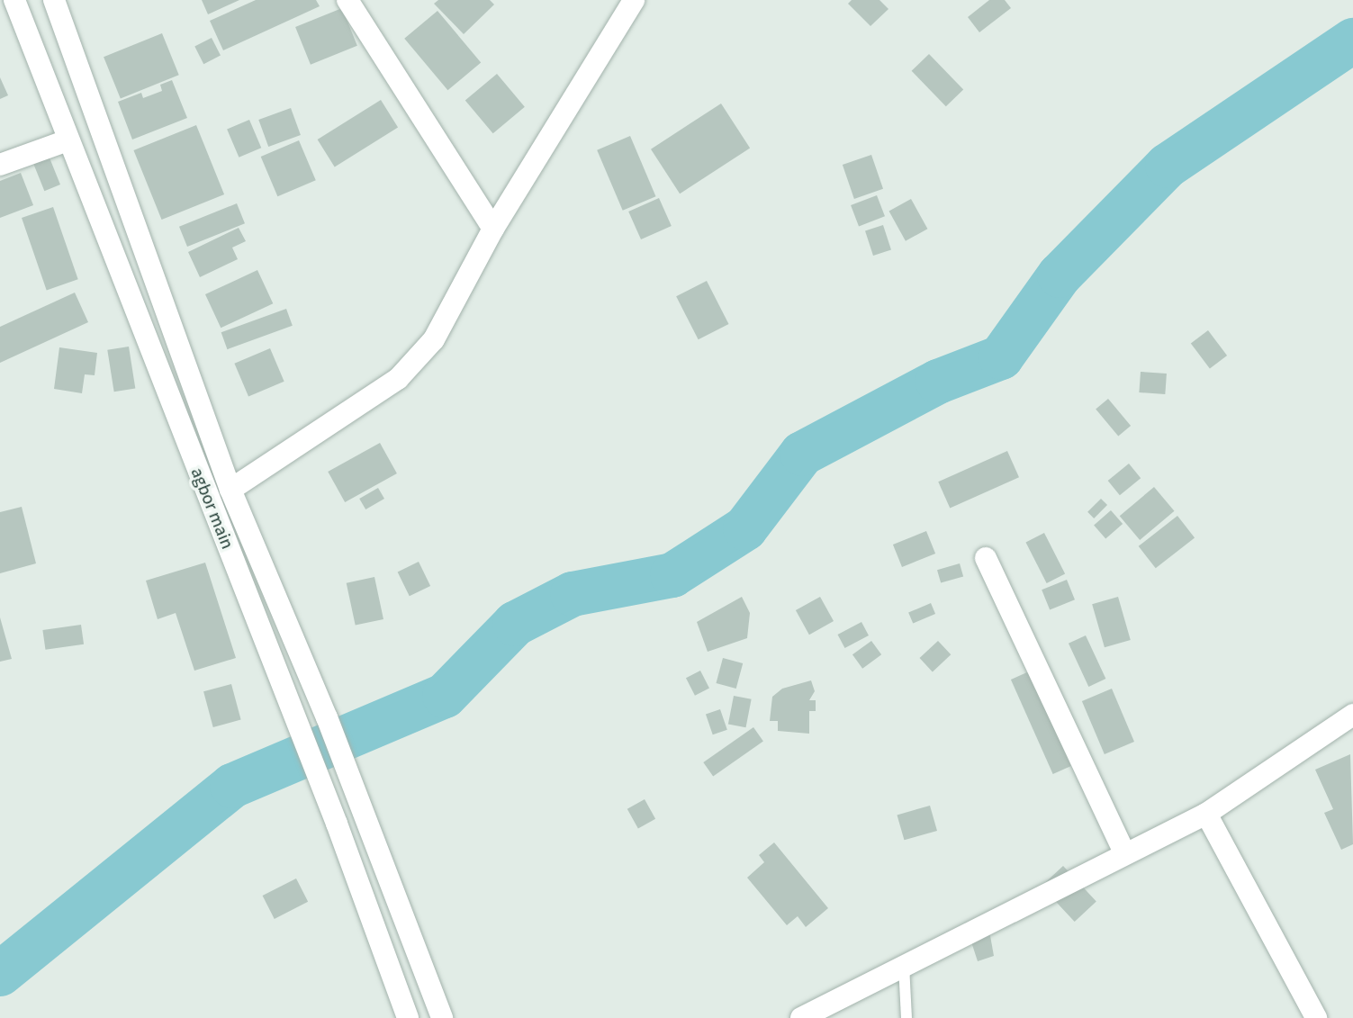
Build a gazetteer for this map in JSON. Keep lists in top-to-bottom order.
{
  "streets": {
    "main road": ["agbor main"]
  }
}
